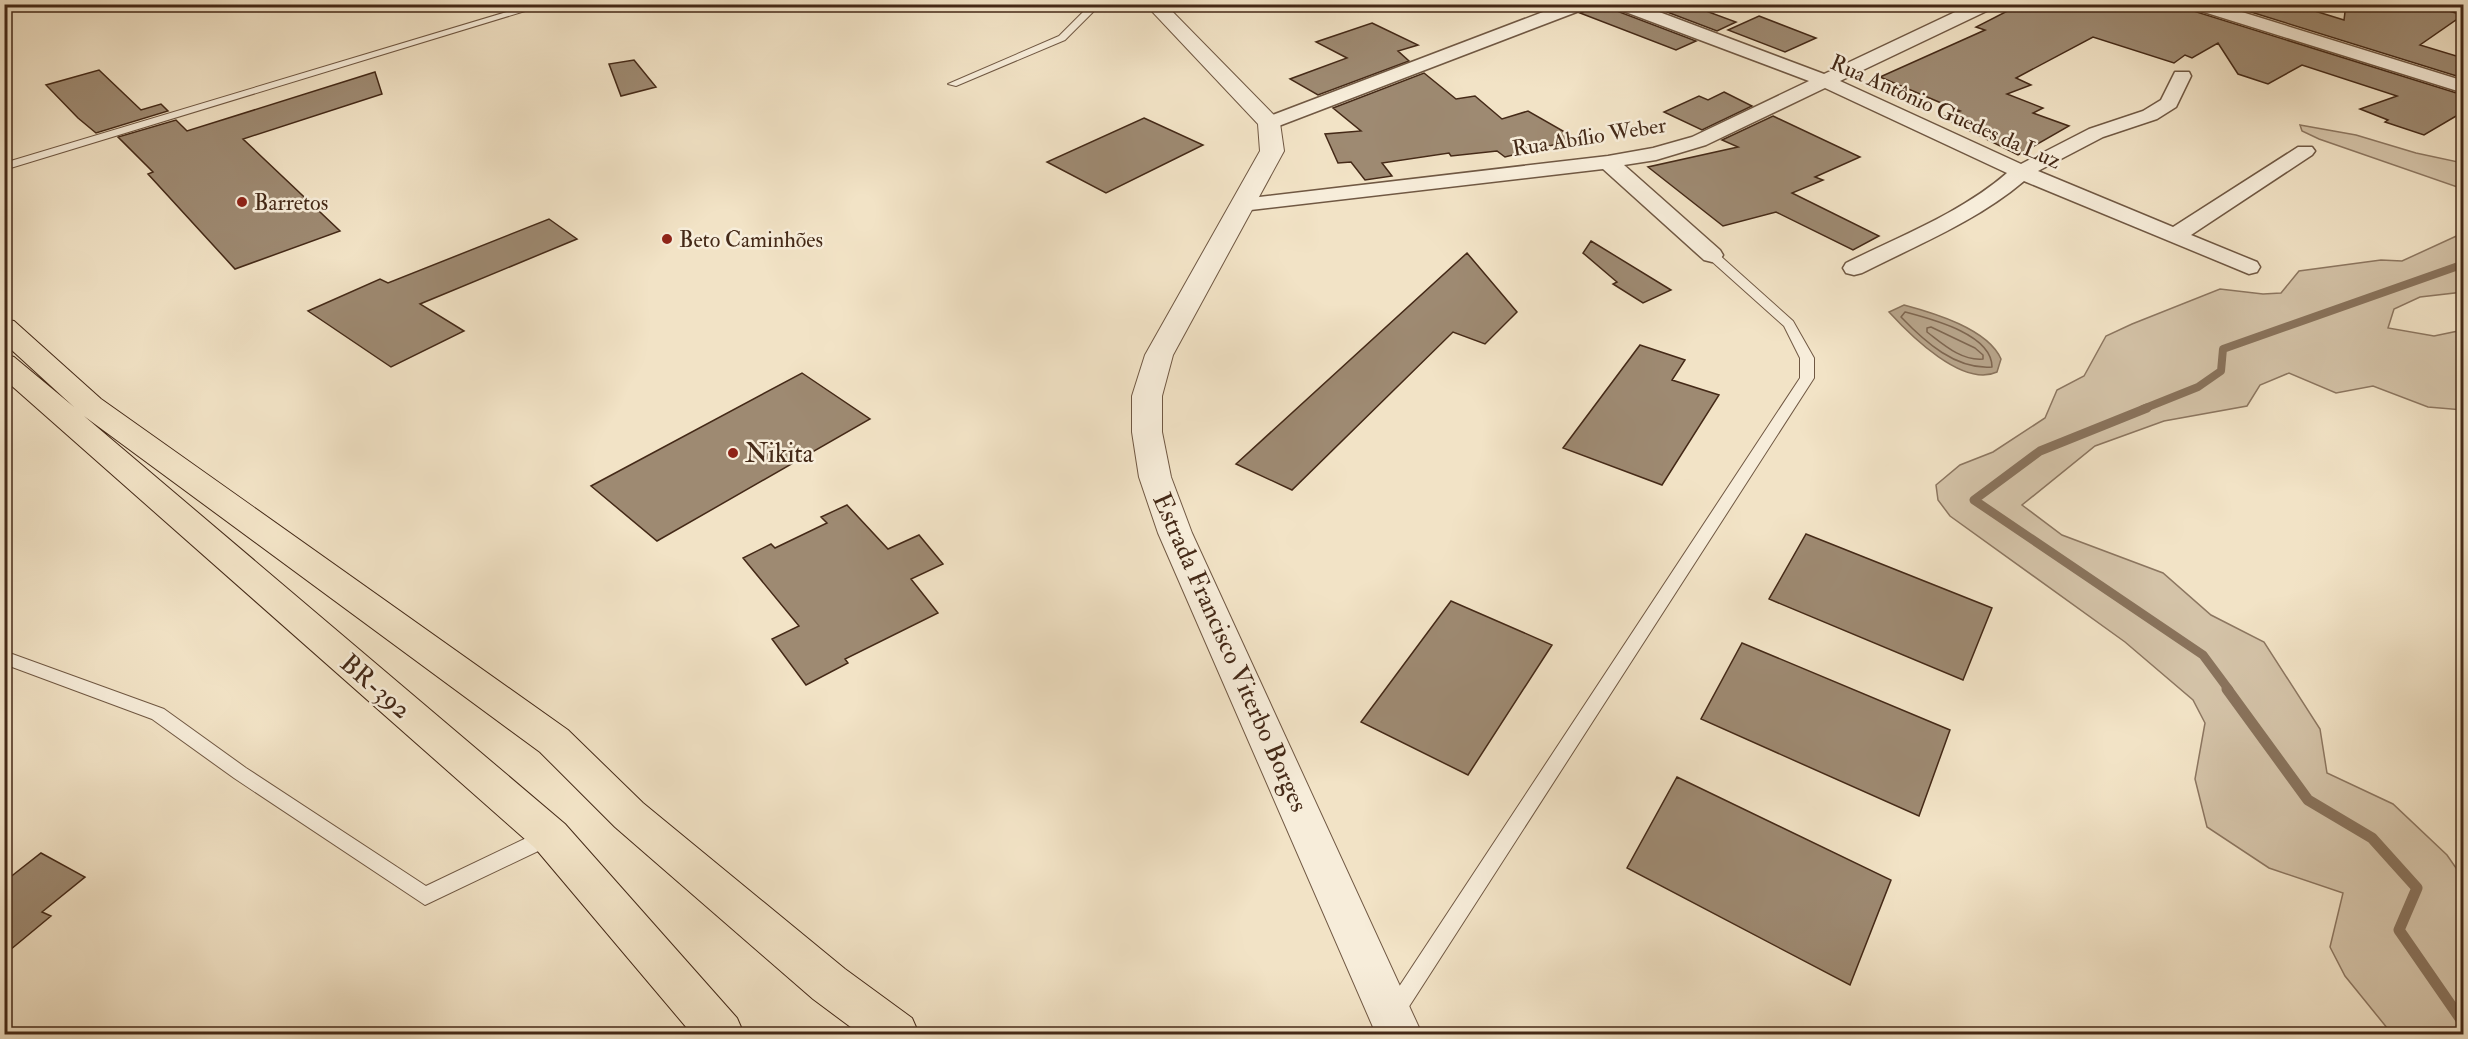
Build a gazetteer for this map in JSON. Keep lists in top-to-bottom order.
{
  "streets": {
    "highway": ["BR-392"],
    "street": ["Rua Antônio Guedes da Luz", "Rua Abílio Weber", "Estrada Francisco Viterbo Borges"]
  },
  "crossings": [
    ["Rua Antônio Guedes da Luz", "Rua Abílio Weber"],
    ["Rua Abílio Weber", "Estrada Francisco Viterbo Borges"]
  ],
  "places": ["Barretos", "Beto Caminhões", "Nikita"]
}
